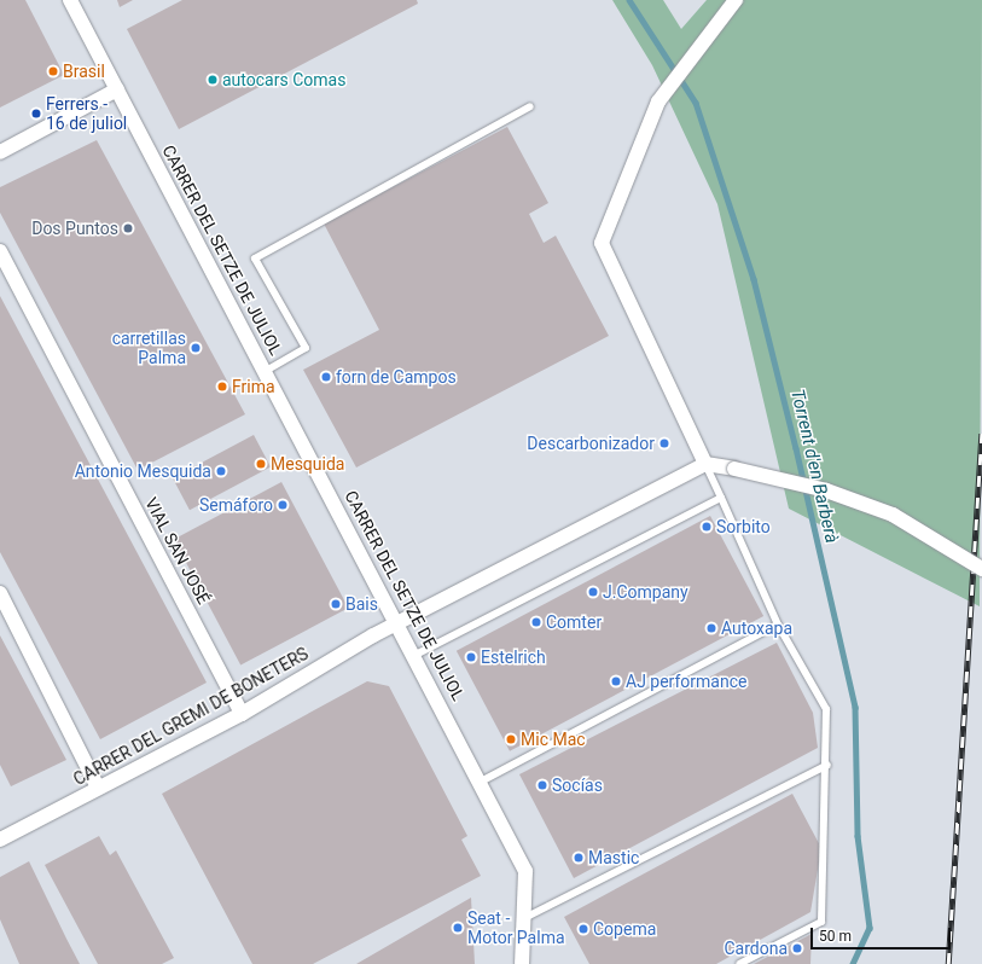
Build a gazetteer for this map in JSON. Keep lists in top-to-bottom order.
{
  "streets": {
    "street": ["CARRER DEL SETZE DE JULIOL", "VIAL SAN JOSÉ", "CARRER DEL GREMI DE BONETERS"]
  },
  "crossings": [
    ["CARRER DEL SETZE DE JULIOL", "CARRER DEL GREMI DE BONETERS"],
    ["VIAL SAN JOSÉ", "CARRER DEL GREMI DE BONETERS"]
  ],
  "water": ["Torrent d'en Barberà"],
  "places": [
    "Brasil",
    "autocars Comas",
    "Ferrers - 16 de juliol",
    "Dos Puntos",
    "carretillas Palma",
    "forn de Campos",
    "Frima",
    "Descarbonizador",
    "Mesquida",
    "Antonio Mesquida",
    "Semáforo",
    "Sorbito",
    "J.Company",
    "Bais",
    "Comter",
    "Autoxapa",
    "Estelrich",
    "AJ performance",
    "Mic Mac",
    "Socías",
    "Mastic",
    "Seat - Motor Palma",
    "Copema",
    "Cardona"
  ],
  "scale_bar": "50 m"
}
